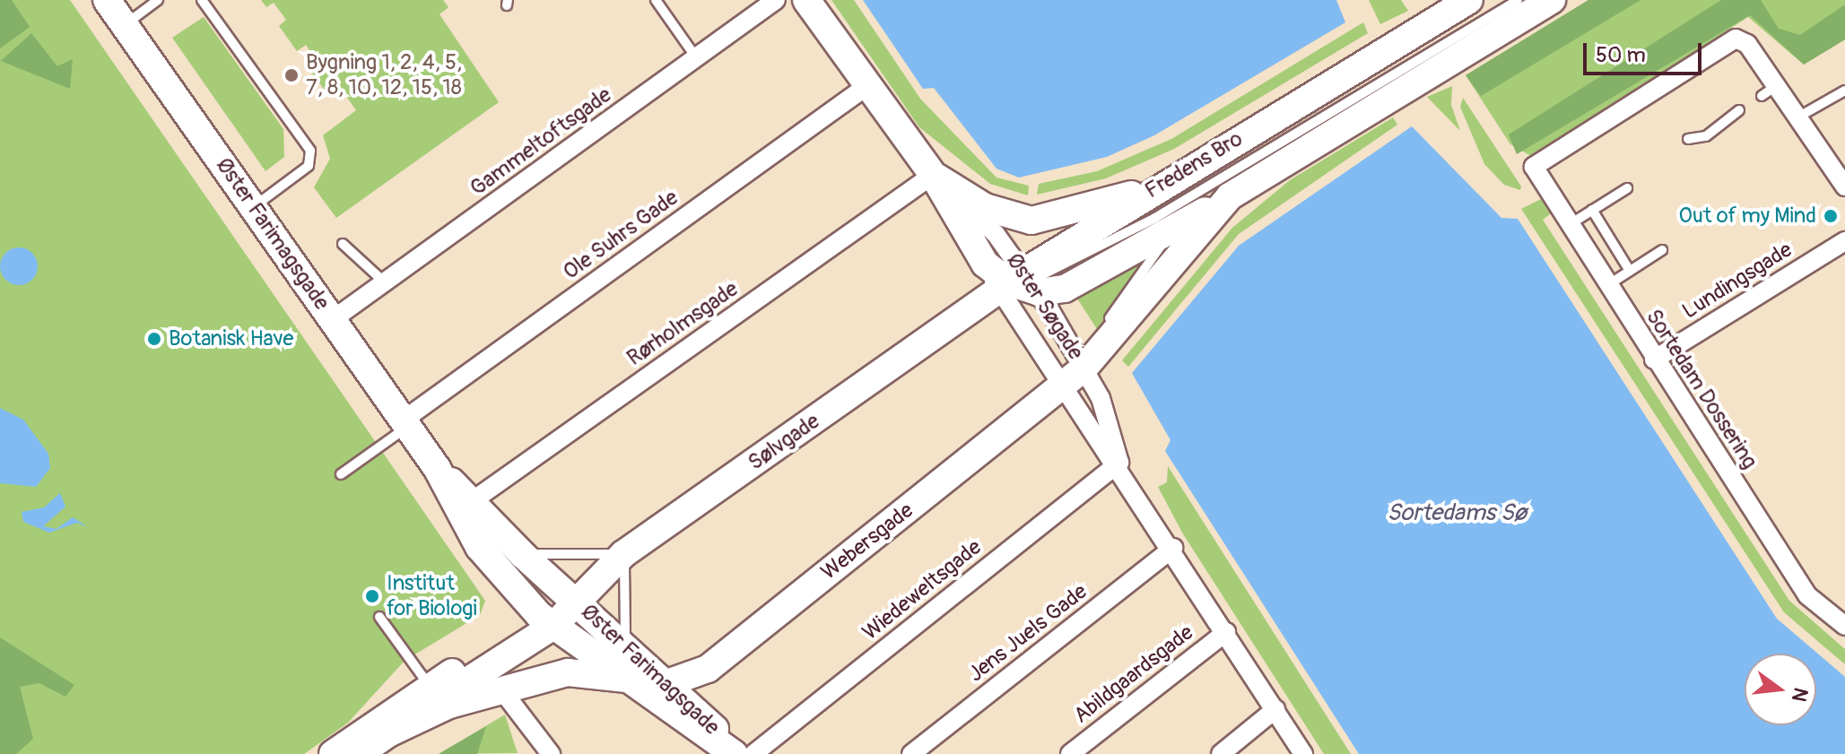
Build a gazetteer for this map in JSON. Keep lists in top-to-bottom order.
{
  "streets": {
    "street": [
      "Gammeltoftsgade",
      "Fredens Bro",
      "Øster Farimagsgade",
      "Ole Suhrs Gade",
      "Lundingsgade",
      "Øster Søgade",
      "Rørholmsgade",
      "Sortedam Dossering",
      "Sølvgade",
      "Webersgade",
      "Wiedeweltsgade",
      "Jens Juels Gade",
      "Abildgaardsgade"
    ]
  },
  "crossings": [
    ["Gammeltoftsgade", "Øster Farimagsgade"],
    ["Fredens Bro", "Øster Søgade"],
    ["Fredens Bro", "Sølvgade"],
    ["Fredens Bro", "Webersgade"],
    ["Øster Farimagsgade", "Ole Suhrs Gade"],
    ["Øster Farimagsgade", "Rørholmsgade"],
    ["Øster Farimagsgade", "Sølvgade"],
    ["Øster Farimagsgade", "Webersgade"],
    ["Ole Suhrs Gade", "Øster Søgade"],
    ["Lundingsgade", "Sortedam Dossering"],
    ["Øster Søgade", "Rørholmsgade"],
    ["Øster Søgade", "Sølvgade"],
    ["Øster Søgade", "Webersgade"],
    ["Øster Søgade", "Wiedeweltsgade"],
    ["Øster Søgade", "Jens Juels Gade"],
    ["Øster Søgade", "Abildgaardsgade"],
    ["Sølvgade", "Webersgade"]
  ],
  "water": ["Sortedams Sø"],
  "places": [
    "Bygning 1, 2, 4, 5, 7, 8, 10, 12, 15, 18",
    "Out of my Mind",
    "Botanisk Have",
    "Institut for Biologi"
  ],
  "scale_bar": "50 m",
  "north": "right"
}
